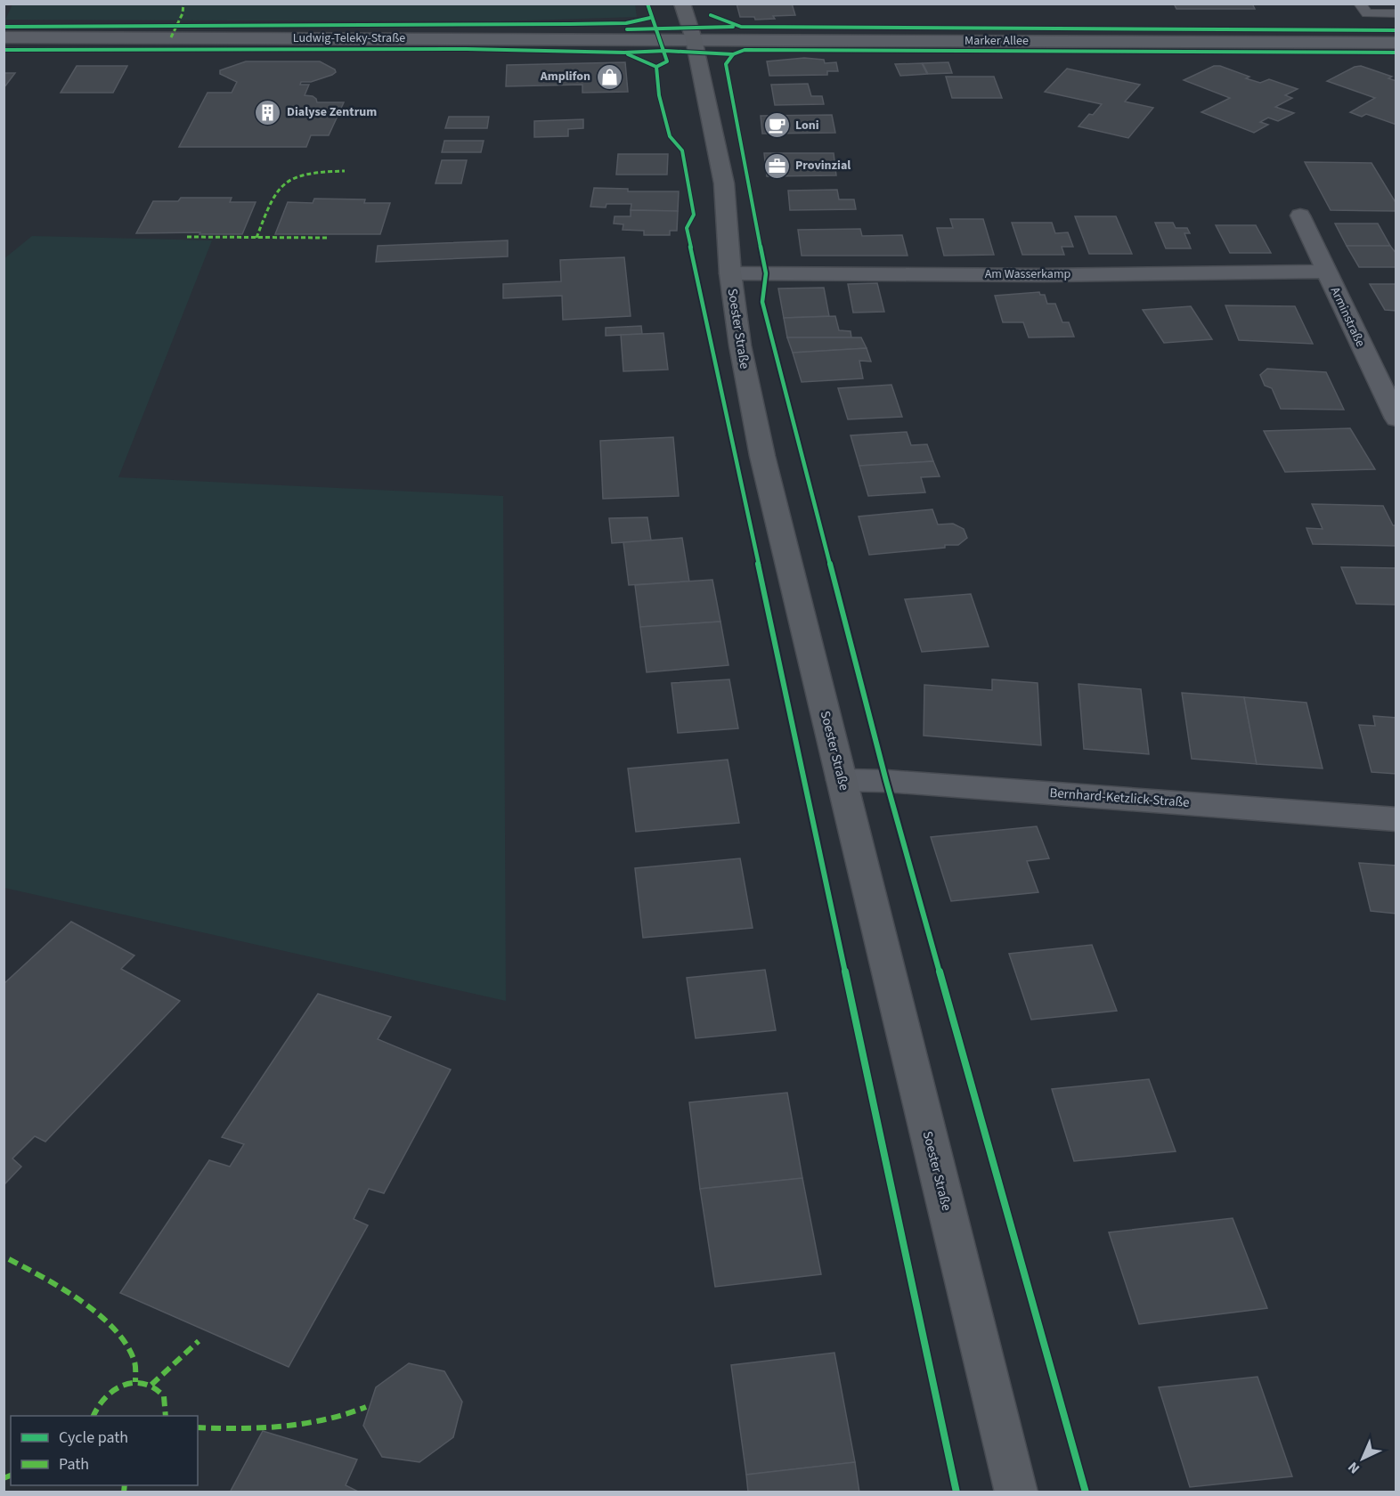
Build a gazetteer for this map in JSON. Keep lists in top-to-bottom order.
{
  "streets": {
    "main road": ["Soester Straße"],
    "street": [
      "Ludwig-Teleky-Straße",
      "Marker Allee",
      "Am Wasserkamp",
      "Arminstraße",
      "Bernhard-Ketzlick-Straße"
    ]
  },
  "crossings": [
    ["Ludwig-Teleky-Straße", "Marker Allee"],
    ["Ludwig-Teleky-Straße", "Soester Straße"],
    ["Marker Allee", "Soester Straße"],
    ["Am Wasserkamp", "Arminstraße"],
    ["Am Wasserkamp", "Soester Straße"],
    ["Soester Straße", "Bernhard-Ketzlick-Straße"]
  ],
  "places": {
    "shop": ["Amplifon"],
    "building": ["Dialyse Zentrum"],
    "cafe": ["Loni"],
    "office": ["Provinzial"]
  },
  "legend": ["Cycle path", "Path"],
  "north": "bottom left"
}
